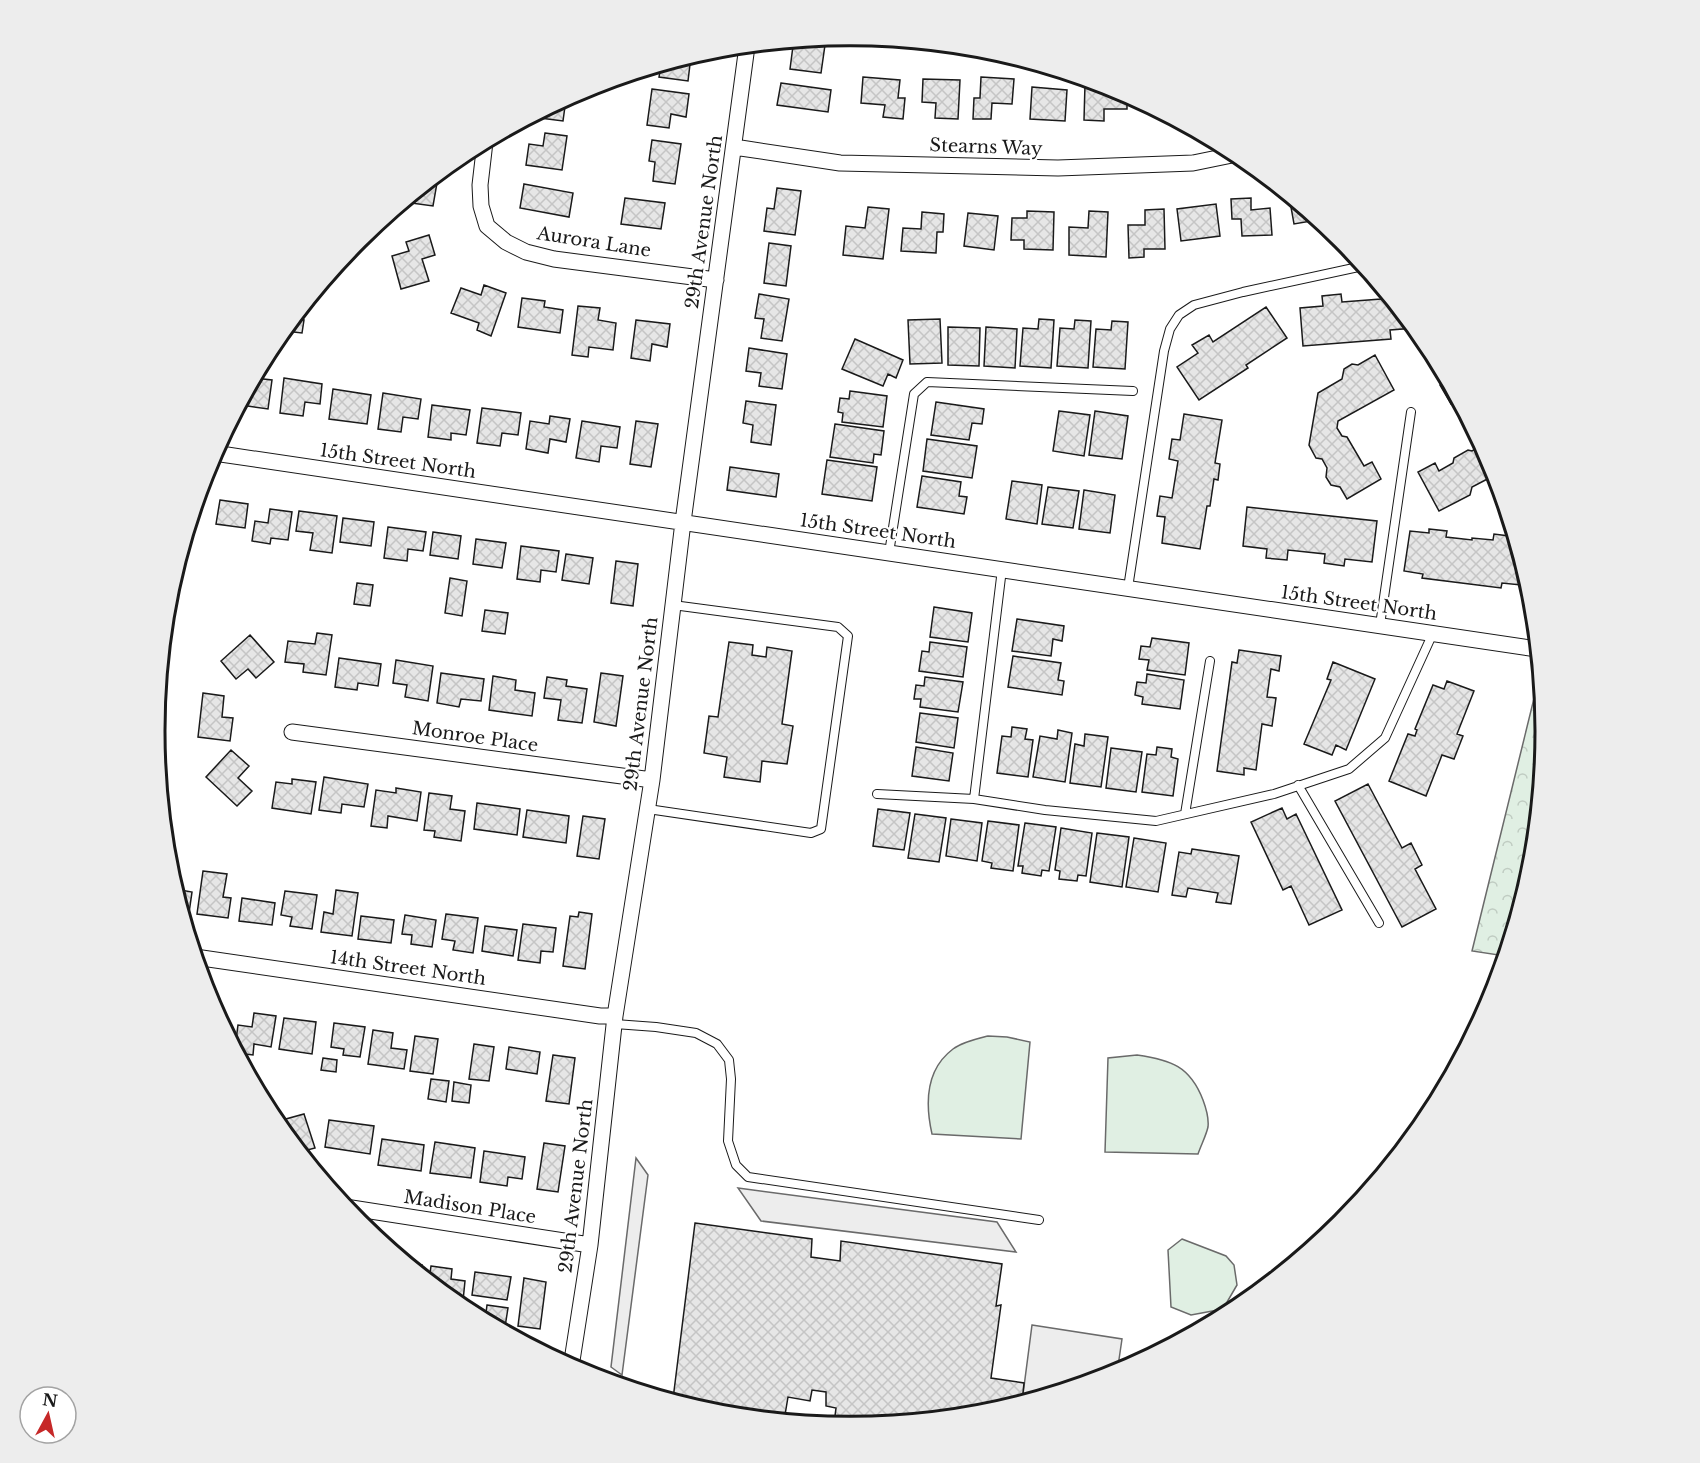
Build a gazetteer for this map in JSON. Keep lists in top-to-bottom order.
{
  "streets": {
    "street": [
      "Stearns Way",
      "29th Avenue North",
      "Aurora Lane",
      "15th Street North",
      "Monroe Place",
      "14th Street North",
      "Madison Place"
    ]
  },
  "crossings": [
    ["Stearns Way", "29th Avenue North"],
    ["29th Avenue North", "Aurora Lane"],
    ["29th Avenue North", "15th Street North"],
    ["29th Avenue North", "Monroe Place"],
    ["29th Avenue North", "14th Street North"],
    ["29th Avenue North", "Madison Place"]
  ],
  "north": "top"
}
